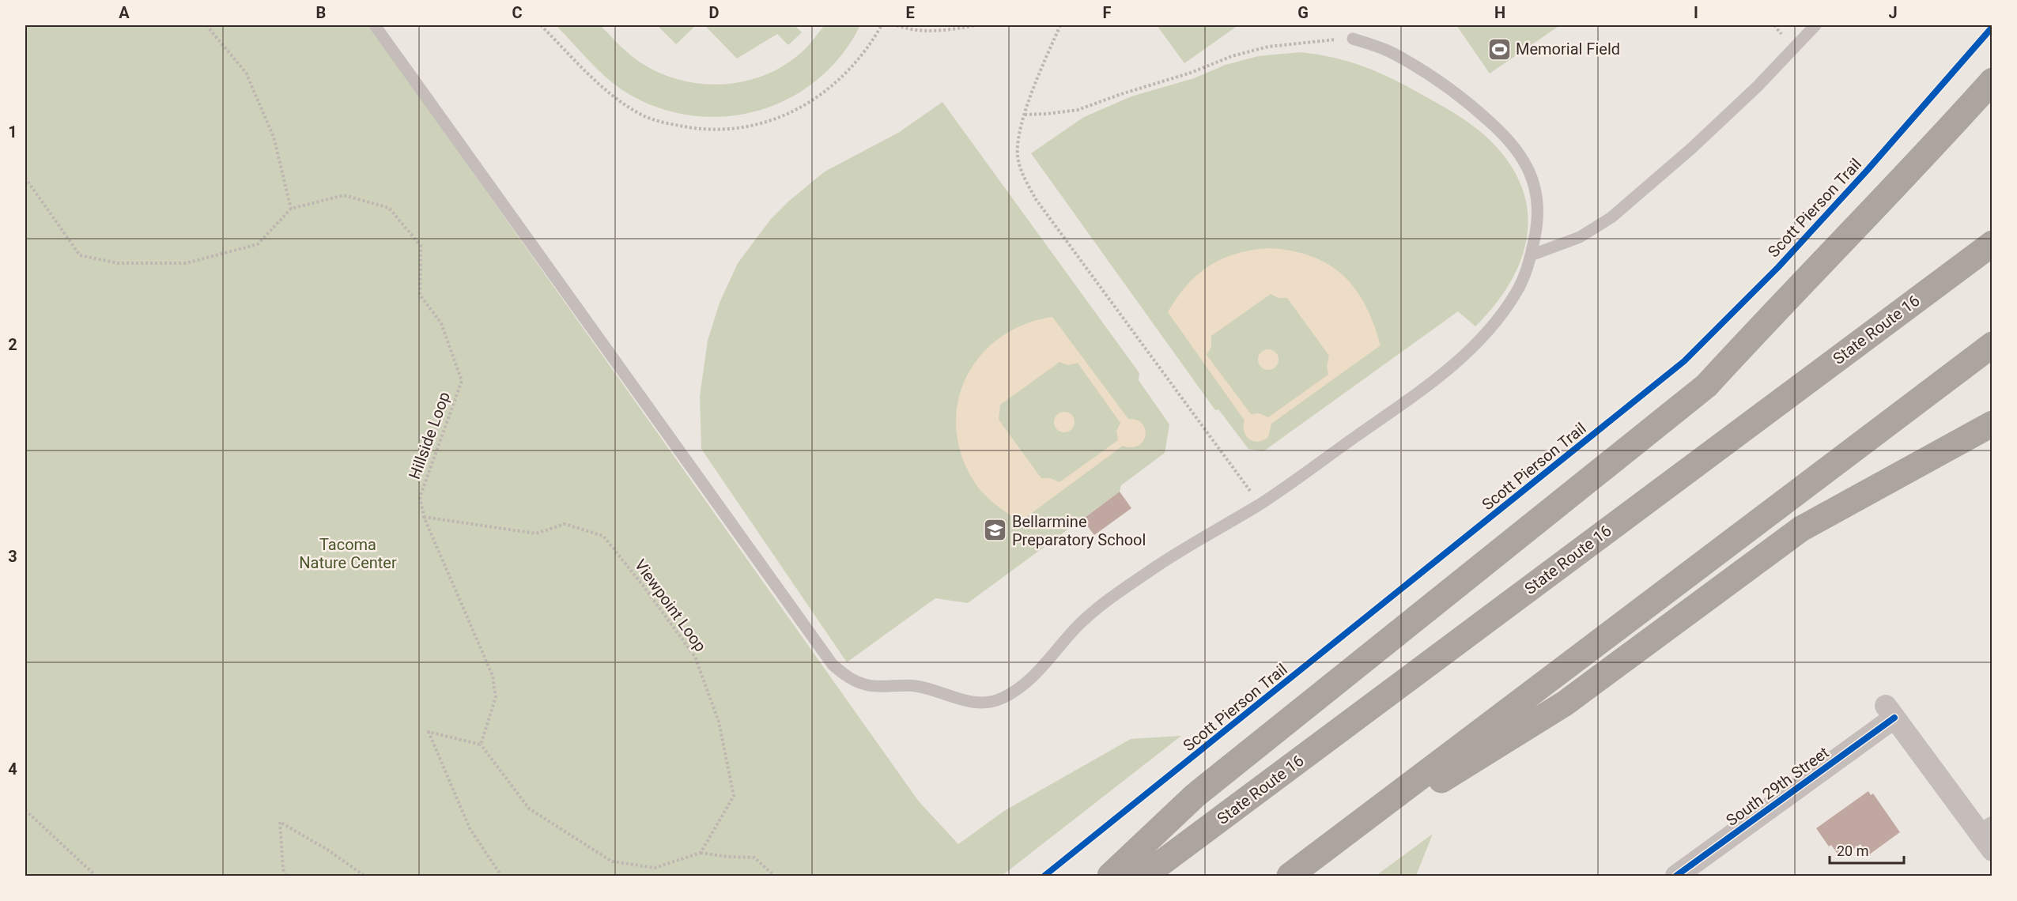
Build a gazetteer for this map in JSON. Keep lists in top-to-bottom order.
{
  "streets": {
    "highway": ["State Route 16"],
    "street": ["South 29th Street"],
    "path": ["Hillside Loop", "Viewpoint Loop"],
    "cycle path": ["Scott Pierson Trail"]
  },
  "crossings": [
    ["Hillside Loop", "Viewpoint Loop"]
  ],
  "parks": ["Tacoma Nature Center"],
  "places": {
    "sports": ["Memorial Field"],
    "school or university": ["Bellarmine Preparatory School"]
  },
  "scale_bar": "20 m",
  "grid": {
    "columns": [
      "A",
      "B",
      "C",
      "D",
      "E",
      "F",
      "G",
      "H",
      "I",
      "J"
    ],
    "rows": [
      "1",
      "2",
      "3",
      "4"
    ]
  }
}
